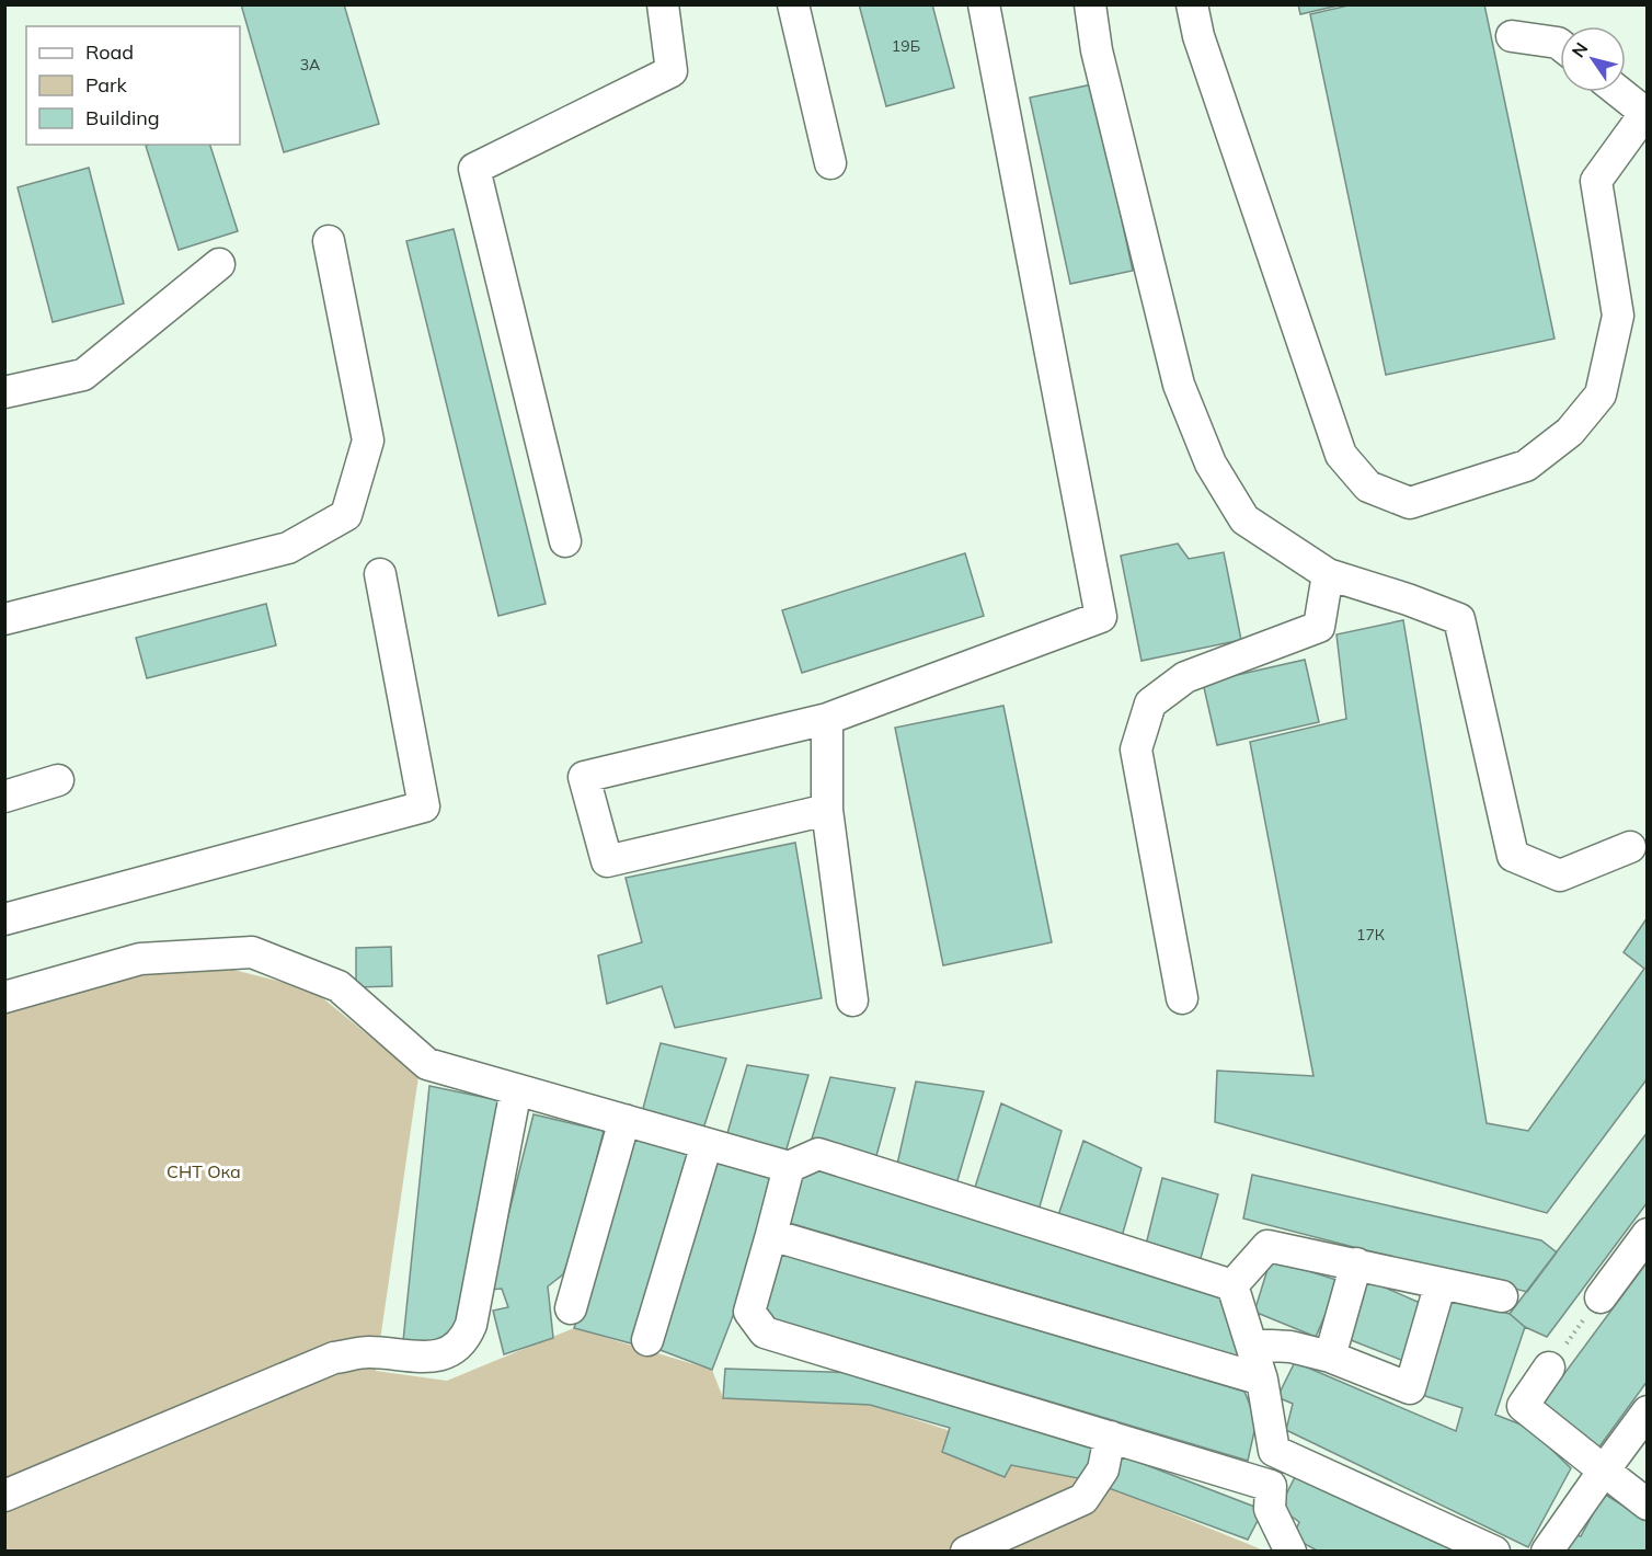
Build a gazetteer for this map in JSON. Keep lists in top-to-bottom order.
{
  "parks": ["СНТ Ока"],
  "house_numbers": ["19Б", "3А", "17К"],
  "legend": ["Road", "Park", "Building"],
  "north": "top left"
}
